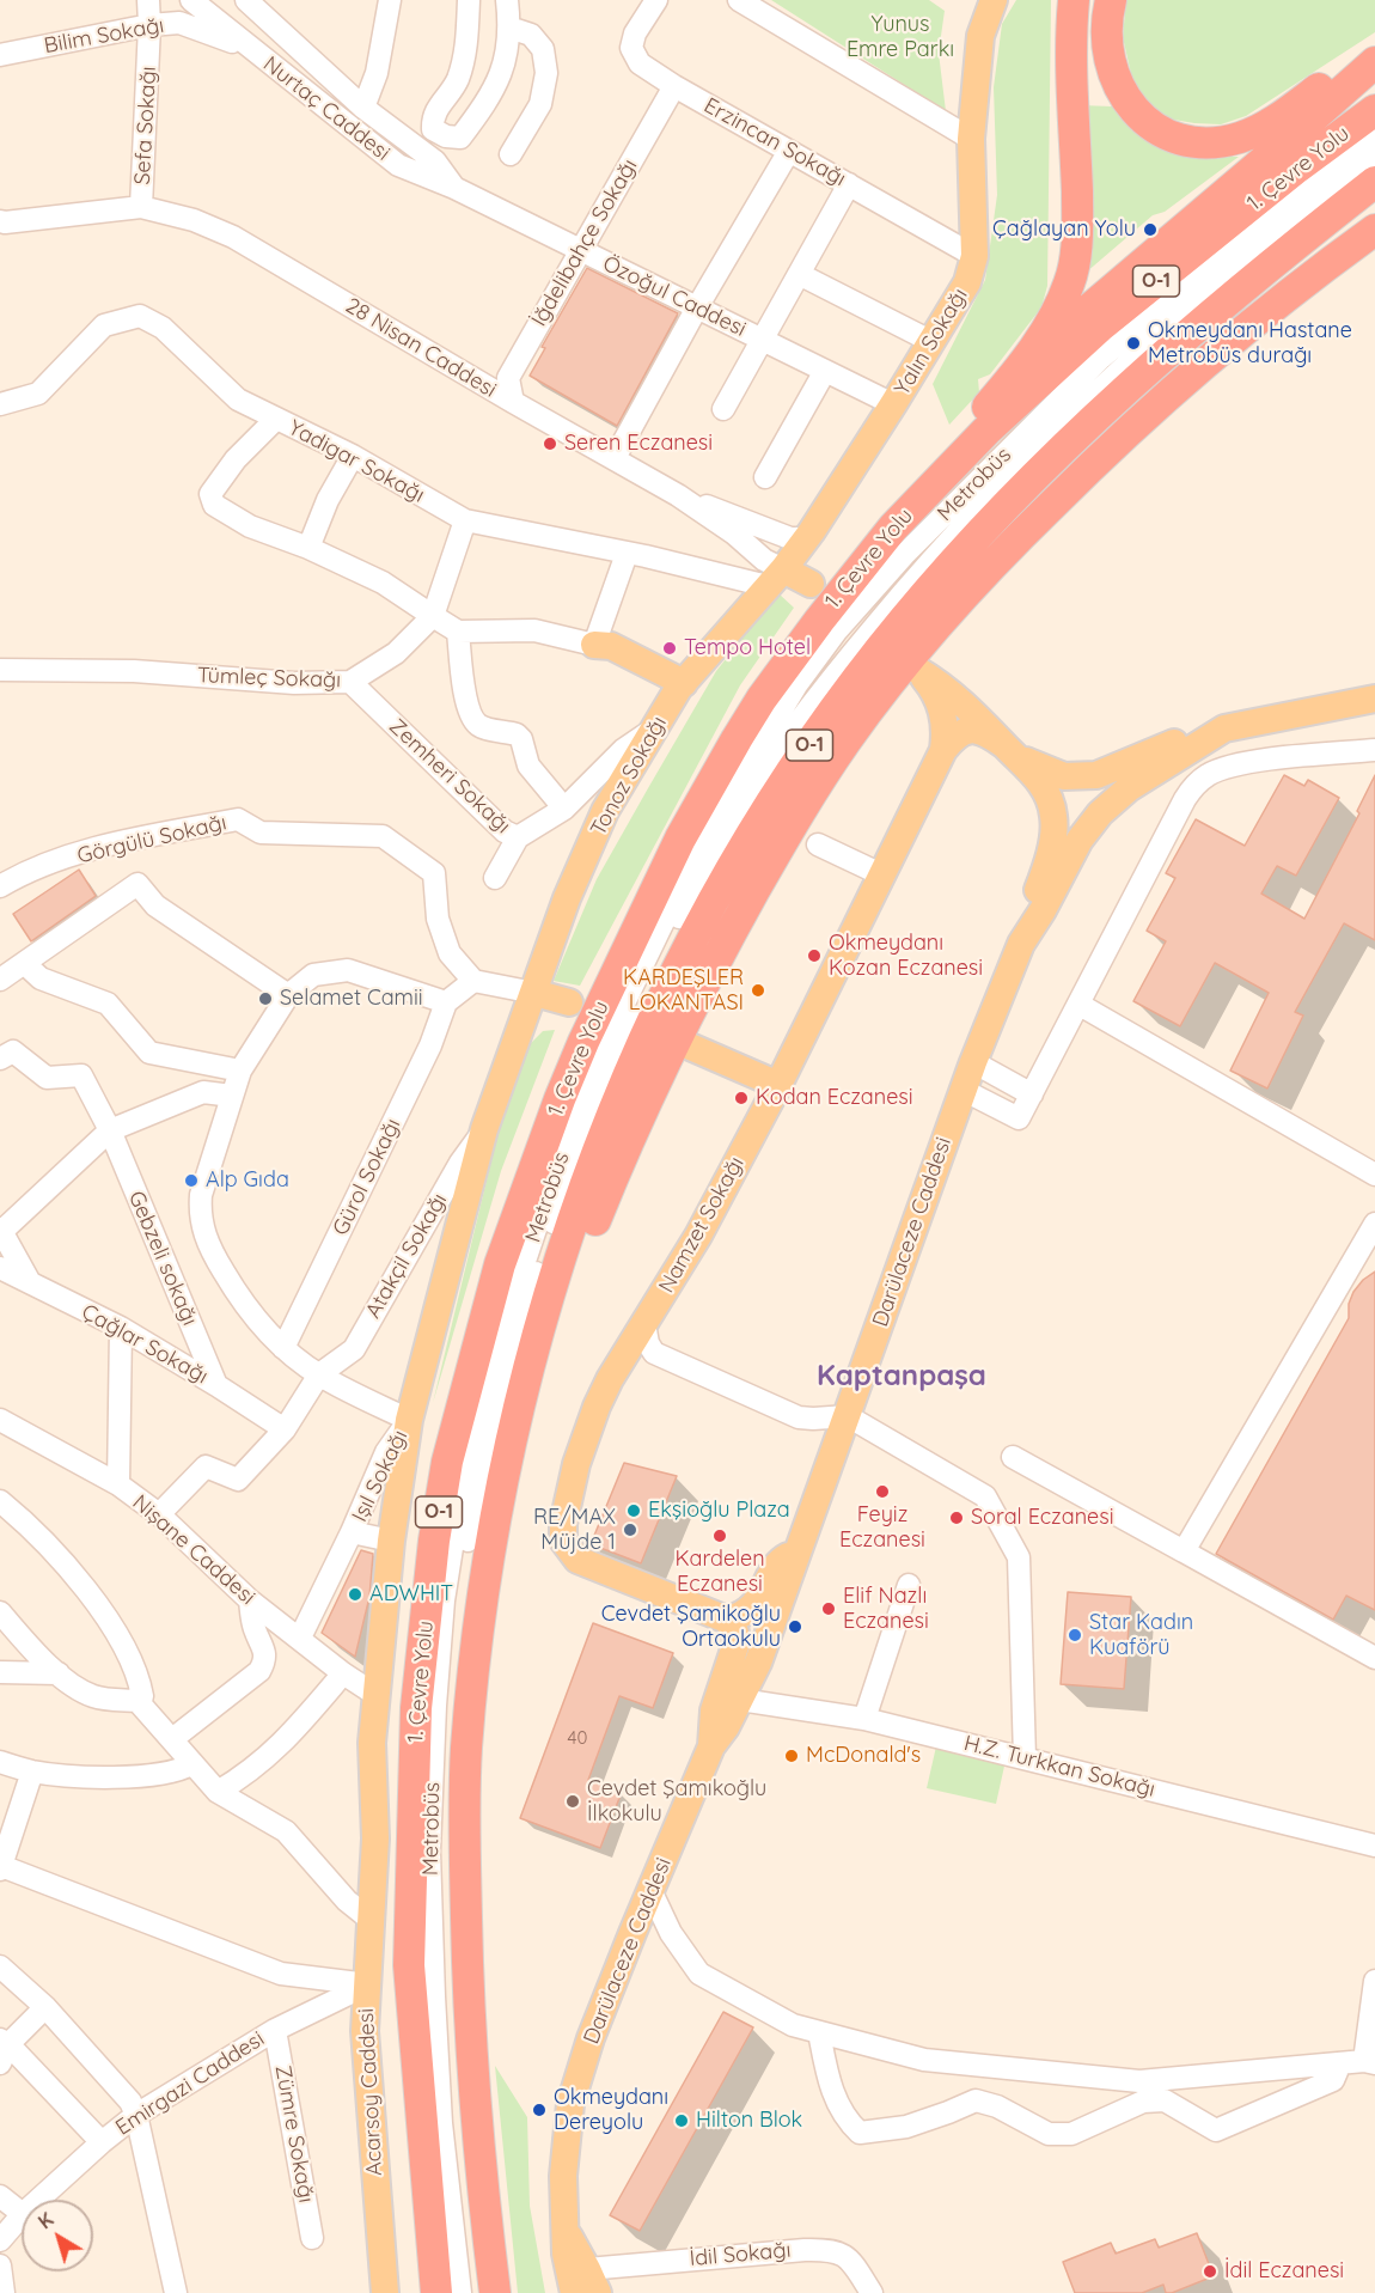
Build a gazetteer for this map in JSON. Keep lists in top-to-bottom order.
{
  "streets": {
    "highway": ["1. Çevre Yolu", "O-1"],
    "main road": [
      "Yalın Sokağı",
      "28 Nisan Caddesi",
      "Tonoz Sokağı",
      "Namzet Sokağı",
      "Darülaceze Caddesi",
      "Acarsoy Caddesi"
    ],
    "street": [
      "Bilim Sokağı",
      "Nurtaç Caddesi",
      "Sefa Sokağı",
      "Erzincan Sokağı",
      "İğdelibahçe Sokağı",
      "Özoğul Caddesi",
      "Yadigar Sokağı",
      "Metrobüs",
      "Tümleç Sokağı",
      "Zemheri Sokağı",
      "Görgülü Sokağı",
      "Gürol Sokağı",
      "Atakçil Sokağı",
      "Gebzeli sokağı",
      "Çağlar Sokağı",
      "Işıl Sokağı",
      "Nişane Caddesi",
      "H.Z. Turkkan Sokağı",
      "Emirgazi Caddesi",
      "Zümre Sokağı",
      "İdil Sokağı"
    ]
  },
  "crossings": [
    ["Bilim Sokağı", "Nurtaç Caddesi"],
    ["Bilim Sokağı", "Sefa Sokağı"],
    ["Nurtaç Caddesi", "Özoğul Caddesi"],
    ["Sefa Sokağı", "28 Nisan Caddesi"],
    ["Erzincan Sokağı", "İğdelibahçe Sokağı"],
    ["Erzincan Sokağı", "Yalın Sokağı"],
    ["İğdelibahçe Sokağı", "Özoğul Caddesi"],
    ["İğdelibahçe Sokağı", "28 Nisan Caddesi"],
    ["Özoğul Caddesi", "Yalın Sokağı"],
    ["Yalın Sokağı", "28 Nisan Caddesi"],
    ["Yalın Sokağı", "Yadigar Sokağı"],
    ["Yalın Sokağı", "Tonoz Sokağı"],
    ["28 Nisan Caddesi", "Yadigar Sokağı"],
    ["28 Nisan Caddesi", "Tonoz Sokağı"],
    ["Yadigar Sokağı", "Tonoz Sokağı"],
    ["Tümleç Sokağı", "Zemheri Sokağı"],
    ["Zemheri Sokağı", "Tonoz Sokağı"],
    ["Tonoz Sokağı", "Atakçil Sokağı"],
    ["Tonoz Sokağı", "Işıl Sokağı"],
    ["Tonoz Sokağı", "Nişane Caddesi"],
    ["Tonoz Sokağı", "Emirgazi Caddesi"],
    ["Tonoz Sokağı", "Acarsoy Caddesi"],
    ["Darülaceze Caddesi", "H.Z. Turkkan Sokağı"],
    ["Darülaceze Caddesi", "İdil Sokağı"],
    ["Gebzeli sokağı", "Çağlar Sokağı"],
    ["Işıl Sokağı", "Nişane Caddesi"],
    ["Emirgazi Caddesi", "Acarsoy Caddesi"],
    ["Emirgazi Caddesi", "Zümre Sokağı"]
  ],
  "districts": ["Kaptanpaşa"],
  "parks": ["Yunus Emre Parkı"],
  "places": [
    "Çağlayan Yolu",
    "Okmeydanı Hastane Metrobüs durağı",
    "Seren Eczanesi",
    "Tempo Hotel",
    "Okmeydanı Kozan Eczanesi",
    "KARDEŞLER LOKANTASI",
    "Selamet Camii",
    "Kodan Eczanesi",
    "Alp Gıda",
    "Feyiz Eczanesi",
    "Ekşioğlu Plaza",
    "Soral Eczanesi",
    "RE/MAX Müjde 1",
    "Kardelen Eczanesi",
    "ADWHIT",
    "Elif Nazlı Eczanesi",
    "Cevdet Şamikoğlu Ortaokulu",
    "Star Kadın Kuaförü",
    "McDonald's",
    "Cevdet Şamıkoğlu İlkokulu",
    "Okmeydanı Dereyolu",
    "Hilton Blok",
    "İdil Eczanesi"
  ],
  "house_numbers": ["40"],
  "north": "top left"
}
